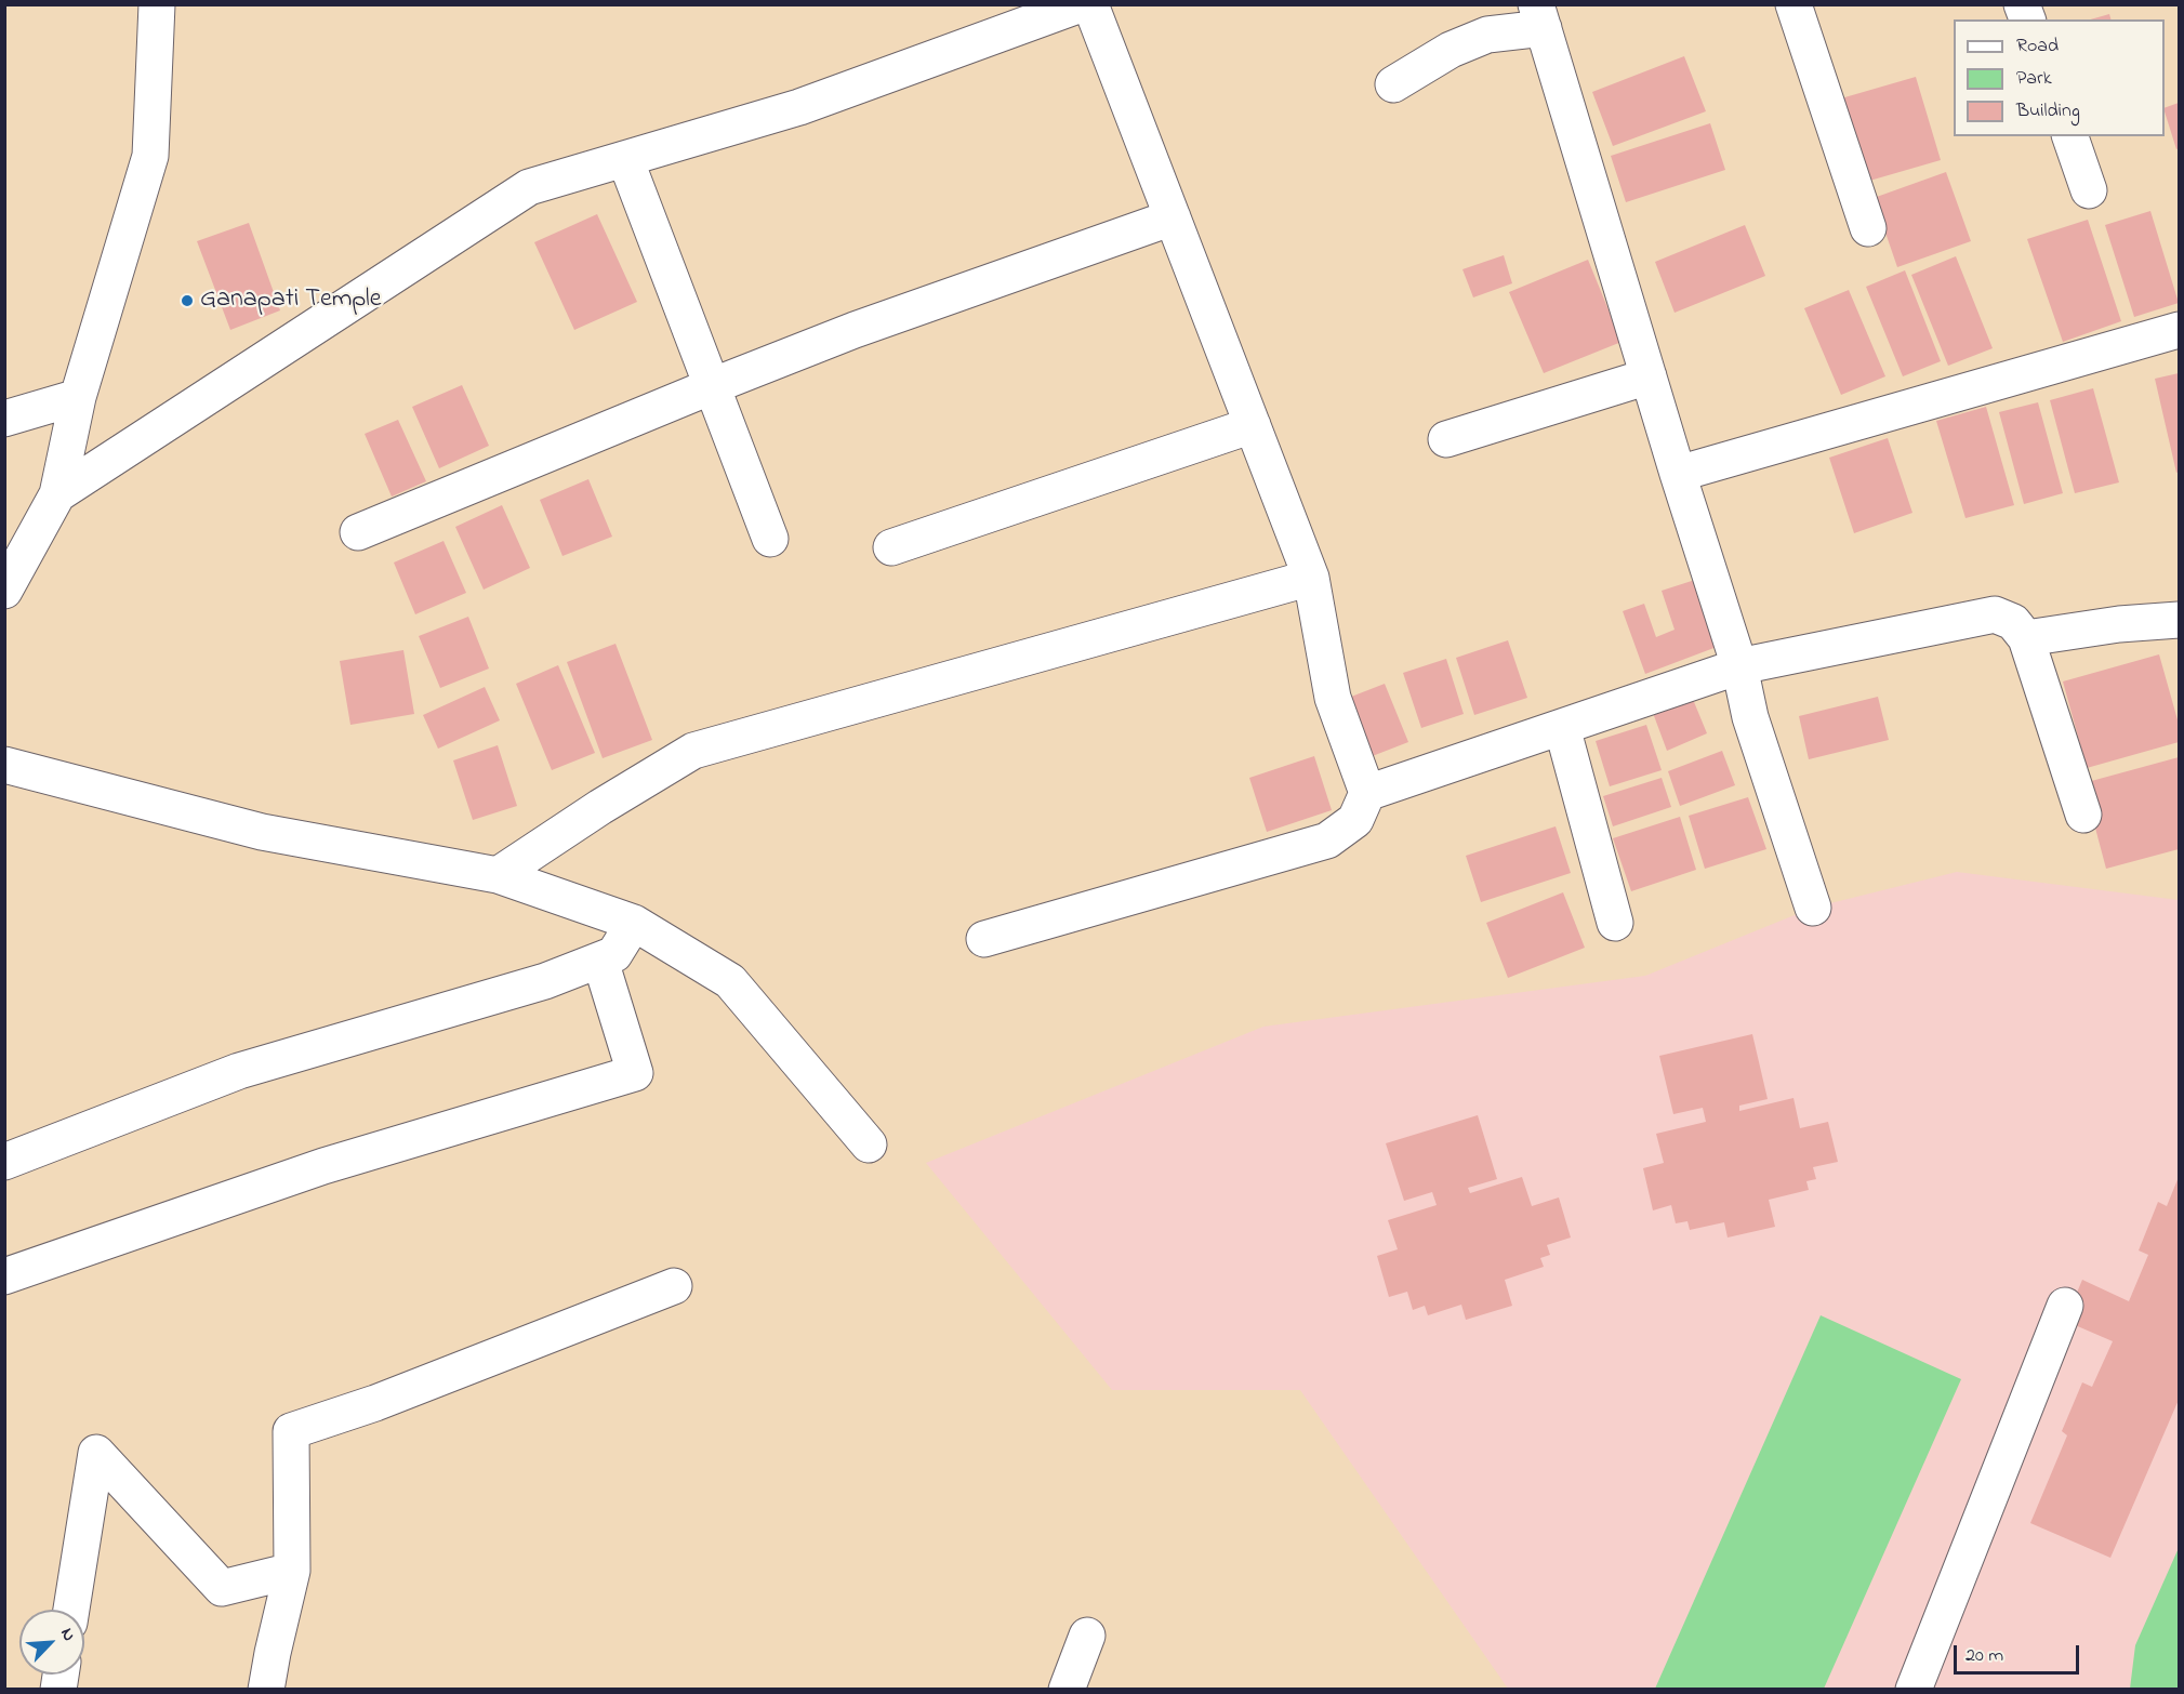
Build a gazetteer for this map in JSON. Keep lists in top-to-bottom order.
{
  "places": ["Ganapati Temple"],
  "legend": ["Road", "Park", "Building"],
  "scale_bar": "20 m",
  "north": "top right"
}
